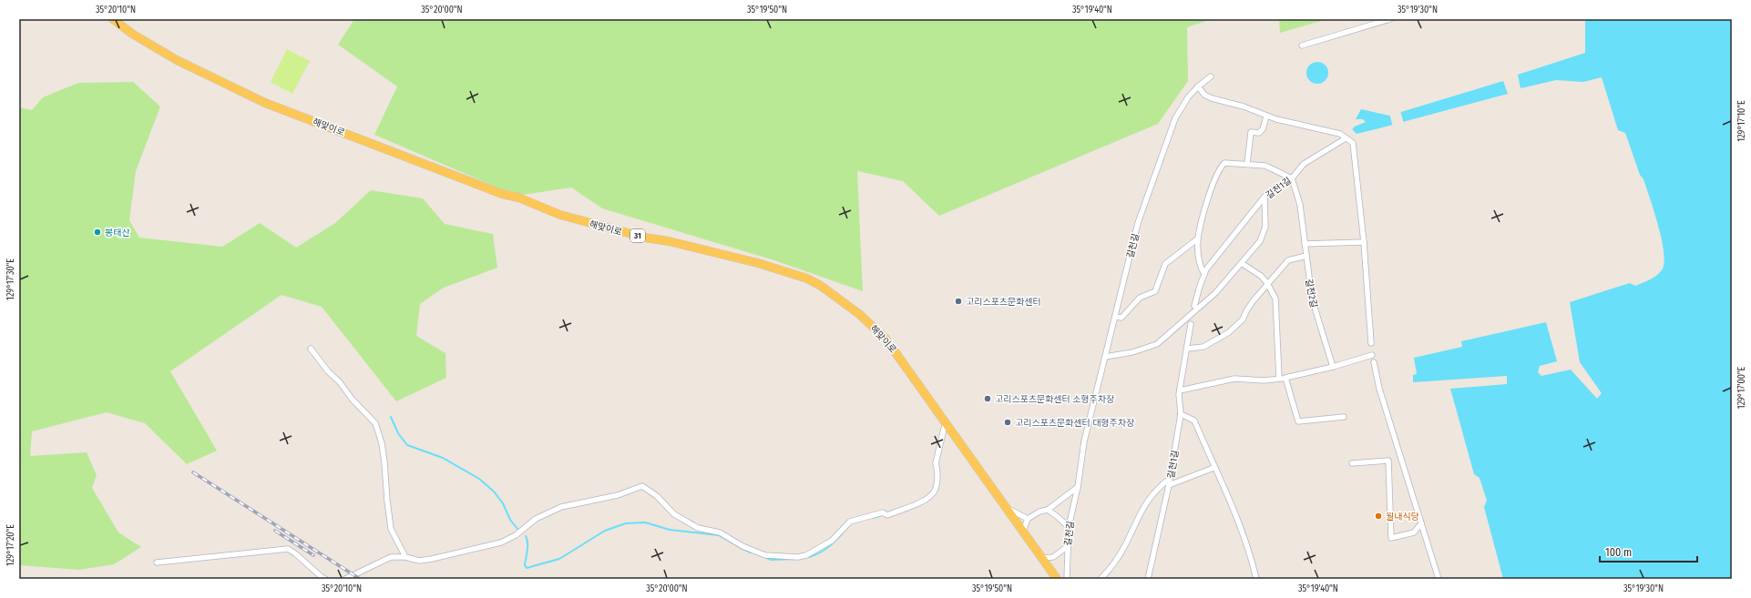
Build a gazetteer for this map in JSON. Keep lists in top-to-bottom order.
{
  "streets": {
    "main road": ["해맞이로", "31"],
    "street": ["길천1길", "길천길", "길천2길"]
  },
  "crossings": [
    ["해맞이로", "길천길"],
    ["길천1길", "길천2길"]
  ],
  "places": [
    "봉태산",
    "고리스포츠문화센터",
    "고리스포츠문화센터 소형주차장",
    "고리스포츠문화센터 대형주차장",
    "월내식당"
  ],
  "scale_bar": "100 m",
  "coordinates": [
    "35°20'10\"N",
    "35°20'00\"N",
    "35°19'50\"N",
    "35°19'40\"N",
    "35°19'30\"N",
    "129°17'10\"E",
    "129°17'30\"E",
    "129°17'00\"E",
    "129°17'20\"E"
  ]
}
